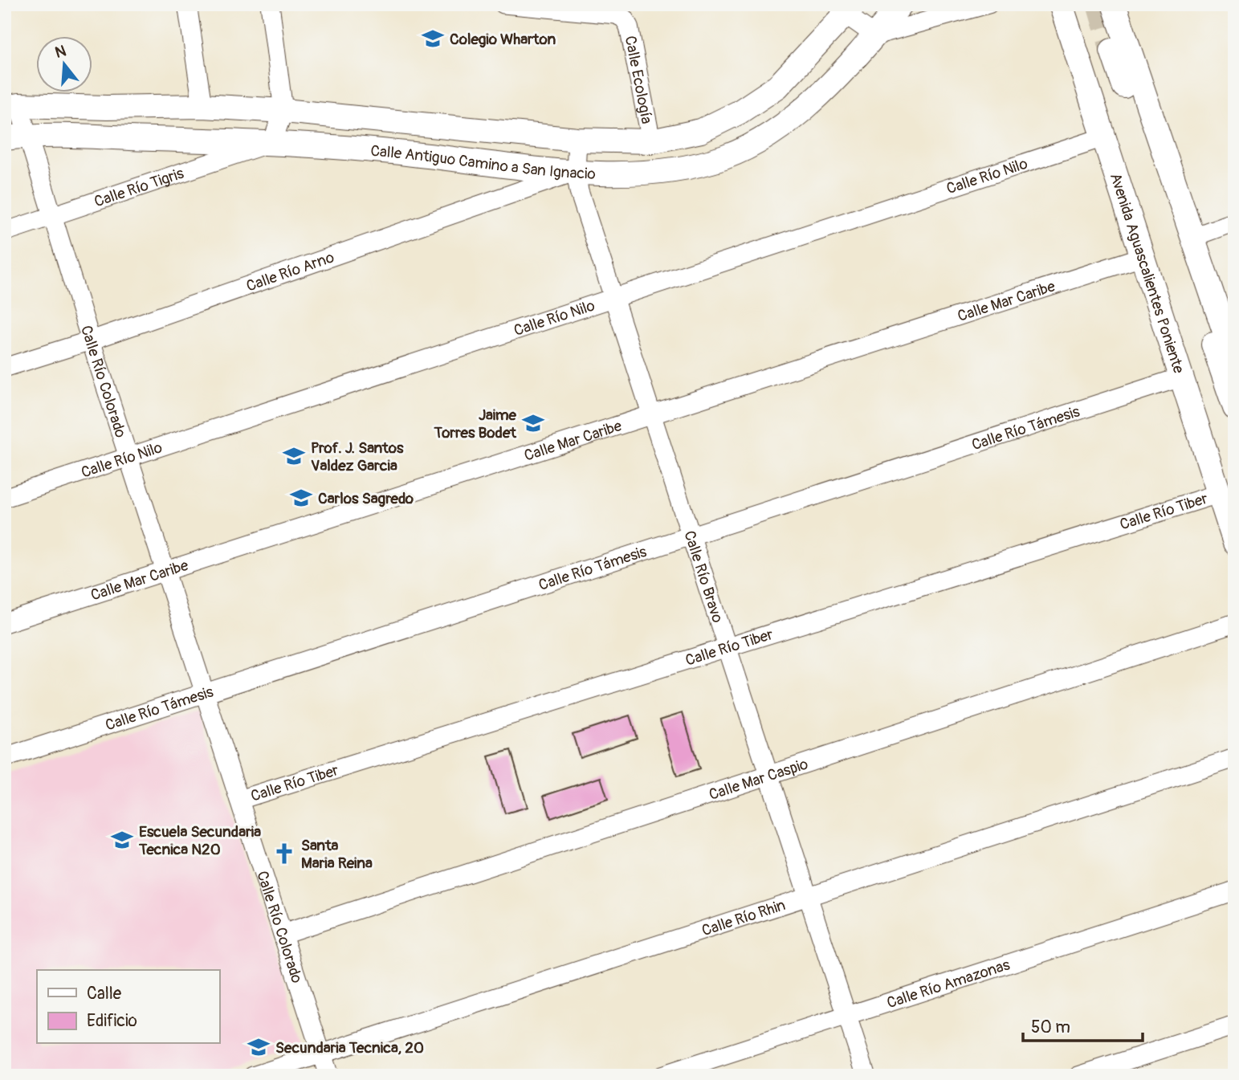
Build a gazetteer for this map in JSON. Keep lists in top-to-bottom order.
{
  "streets": {
    "main road": ["Calle Antiguo Camino a San Ignacio", "Avenida Aguascalientes Poniente"],
    "street": [
      "Calle Ecología",
      "Calle Río Nilo",
      "Calle Río Tigris",
      "Calle Río Arno",
      "Calle Mar Caribe",
      "Calle Río Colorado",
      "Calle Río Támesis",
      "Calle Río Tiber",
      "Calle Río Bravo",
      "Calle Mar Caspio",
      "Calle Río Rhin",
      "Calle Río Amazonas"
    ]
  },
  "crossings": [
    ["Calle Ecología", "Calle Antiguo Camino a San Ignacio"],
    ["Calle Antiguo Camino a San Ignacio", "Calle Río Tigris"],
    ["Calle Antiguo Camino a San Ignacio", "Calle Río Arno"],
    ["Calle Antiguo Camino a San Ignacio", "Calle Río Colorado"],
    ["Calle Antiguo Camino a San Ignacio", "Calle Río Bravo"],
    ["Calle Río Nilo", "Avenida Aguascalientes Poniente"],
    ["Calle Río Nilo", "Calle Río Colorado"],
    ["Calle Río Nilo", "Calle Río Bravo"],
    ["Calle Río Tigris", "Calle Río Colorado"],
    ["Calle Río Arno", "Calle Río Colorado"],
    ["Calle Río Arno", "Calle Río Bravo"],
    ["Avenida Aguascalientes Poniente", "Calle Mar Caribe"],
    ["Avenida Aguascalientes Poniente", "Calle Río Támesis"],
    ["Avenida Aguascalientes Poniente", "Calle Río Tiber"],
    ["Calle Mar Caribe", "Calle Río Colorado"],
    ["Calle Mar Caribe", "Calle Río Bravo"],
    ["Calle Río Colorado", "Calle Río Támesis"],
    ["Calle Río Colorado", "Calle Río Tiber"],
    ["Calle Río Colorado", "Calle Mar Caspio"],
    ["Calle Río Colorado", "Calle Río Rhin"],
    ["Calle Río Támesis", "Calle Río Bravo"],
    ["Calle Río Tiber", "Calle Río Bravo"],
    ["Calle Río Bravo", "Calle Mar Caspio"],
    ["Calle Río Bravo", "Calle Río Rhin"],
    ["Calle Río Bravo", "Calle Río Amazonas"]
  ],
  "places": {
    "school or university": [
      "Colegio Wharton",
      "Jaime Torres Bodet",
      "Prof. J. Santos Valdez Garcia",
      "Carlos Sagredo",
      "Escuela Secundaria Tecnica N20",
      "Secundaria Tecnica, 20"
    ],
    "church": ["Santa Maria Reina"]
  },
  "legend": ["Calle", "Edificio"],
  "scale_bar": "50 m",
  "north": "top"
}
